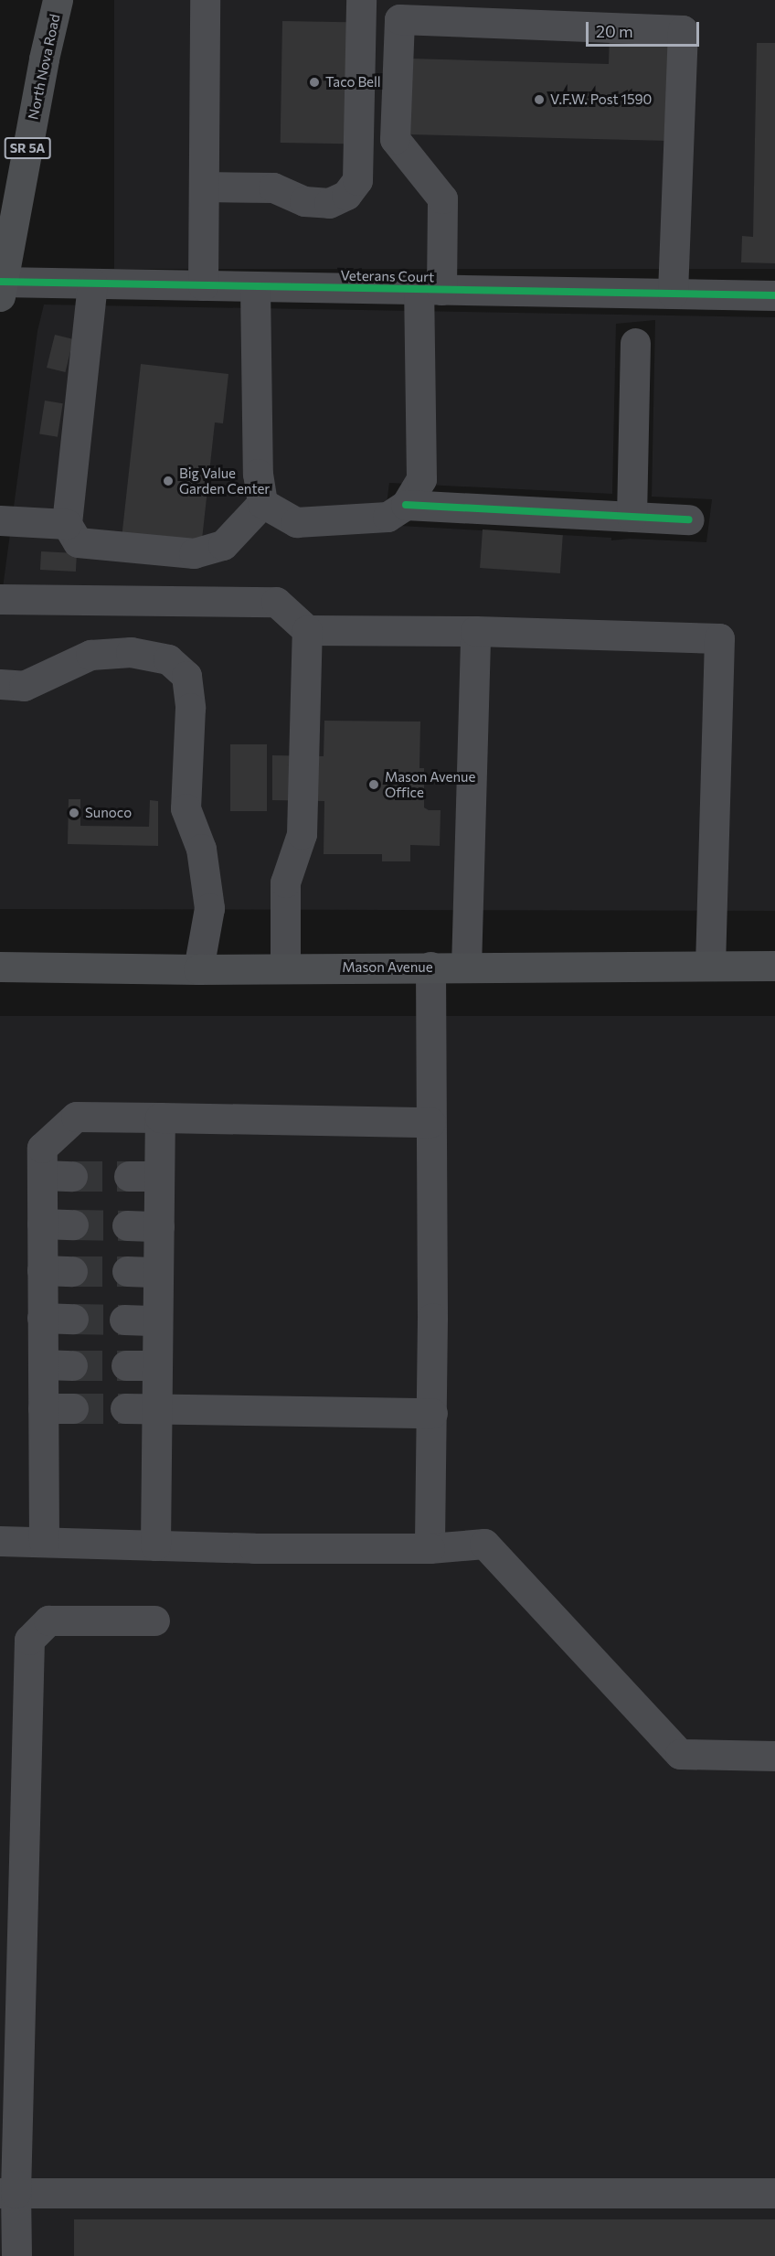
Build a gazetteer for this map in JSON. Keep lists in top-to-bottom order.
{
  "streets": {
    "main road": ["North Nova Road", "SR 5A", "Mason Avenue"],
    "street": ["Veterans Court"]
  },
  "crossings": [
    ["North Nova Road", "Veterans Court"]
  ],
  "places": [
    "Taco Bell",
    "V.F.W. Post 1590",
    "Big Value Garden Center",
    "Mason Avenue Office",
    "Sunoco"
  ],
  "scale_bar": "20 m"
}
